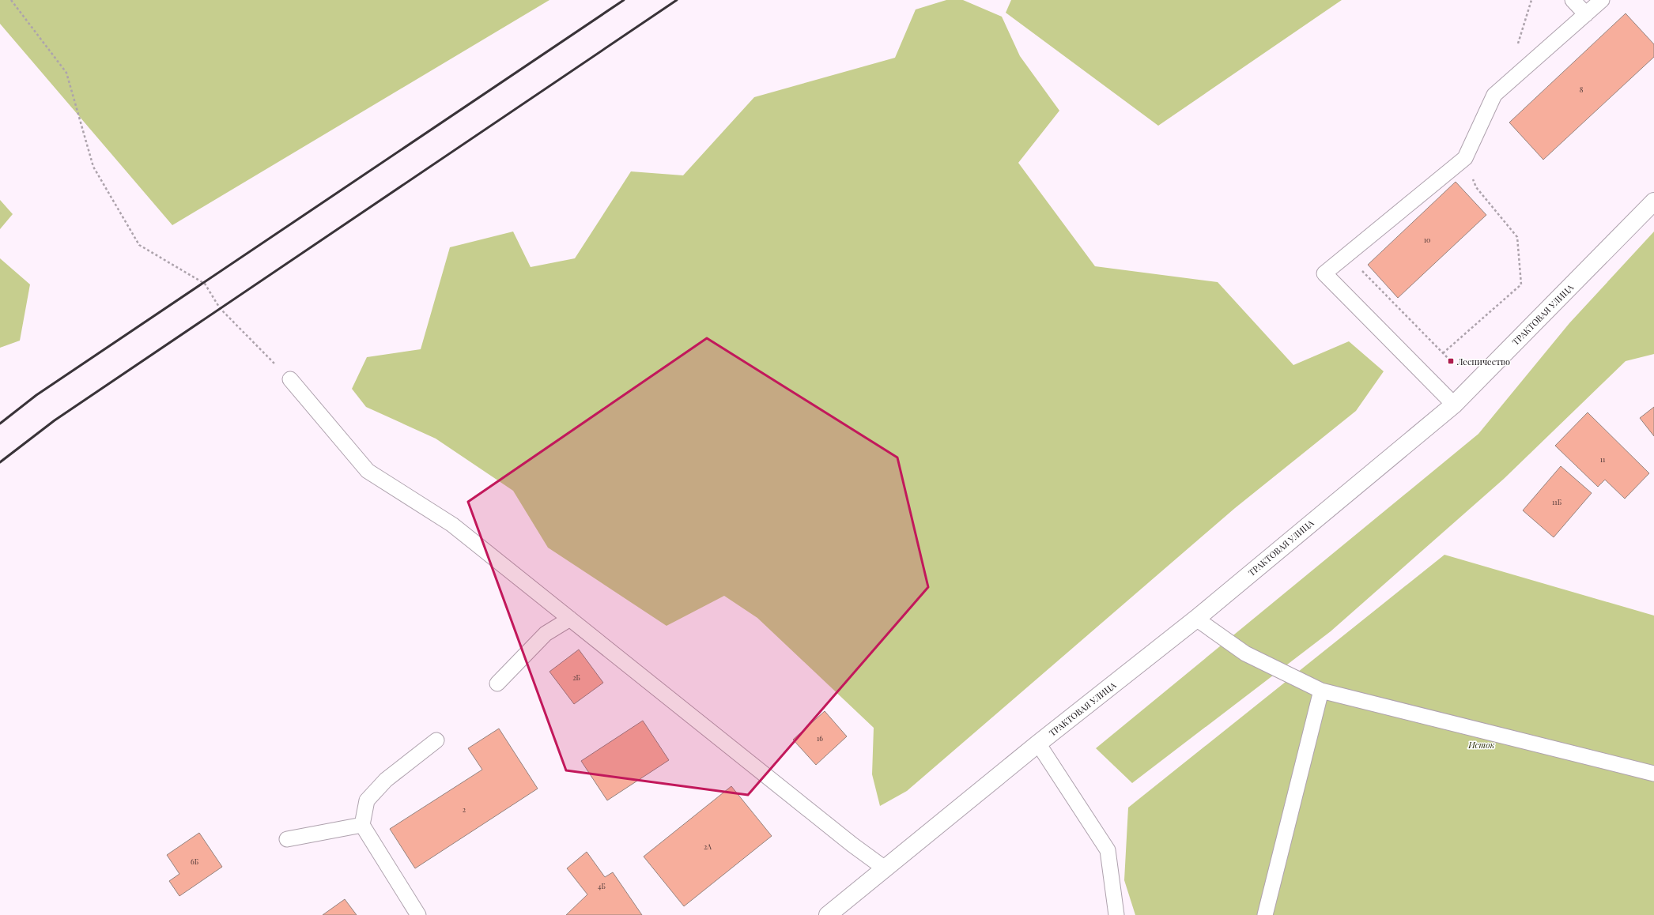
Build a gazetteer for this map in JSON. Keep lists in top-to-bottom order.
{
  "streets": {
    "main road": ["ТРАКТОВАЯ УЛИЦА"]
  },
  "parks": ["Исток"],
  "places": {
    "transit": ["Лесничество"]
  },
  "house_numbers": [
    "8",
    "10",
    "11",
    "11Б",
    "2Б",
    "16",
    "2",
    "2А",
    "6Б",
    "4Б"
  ]
}
